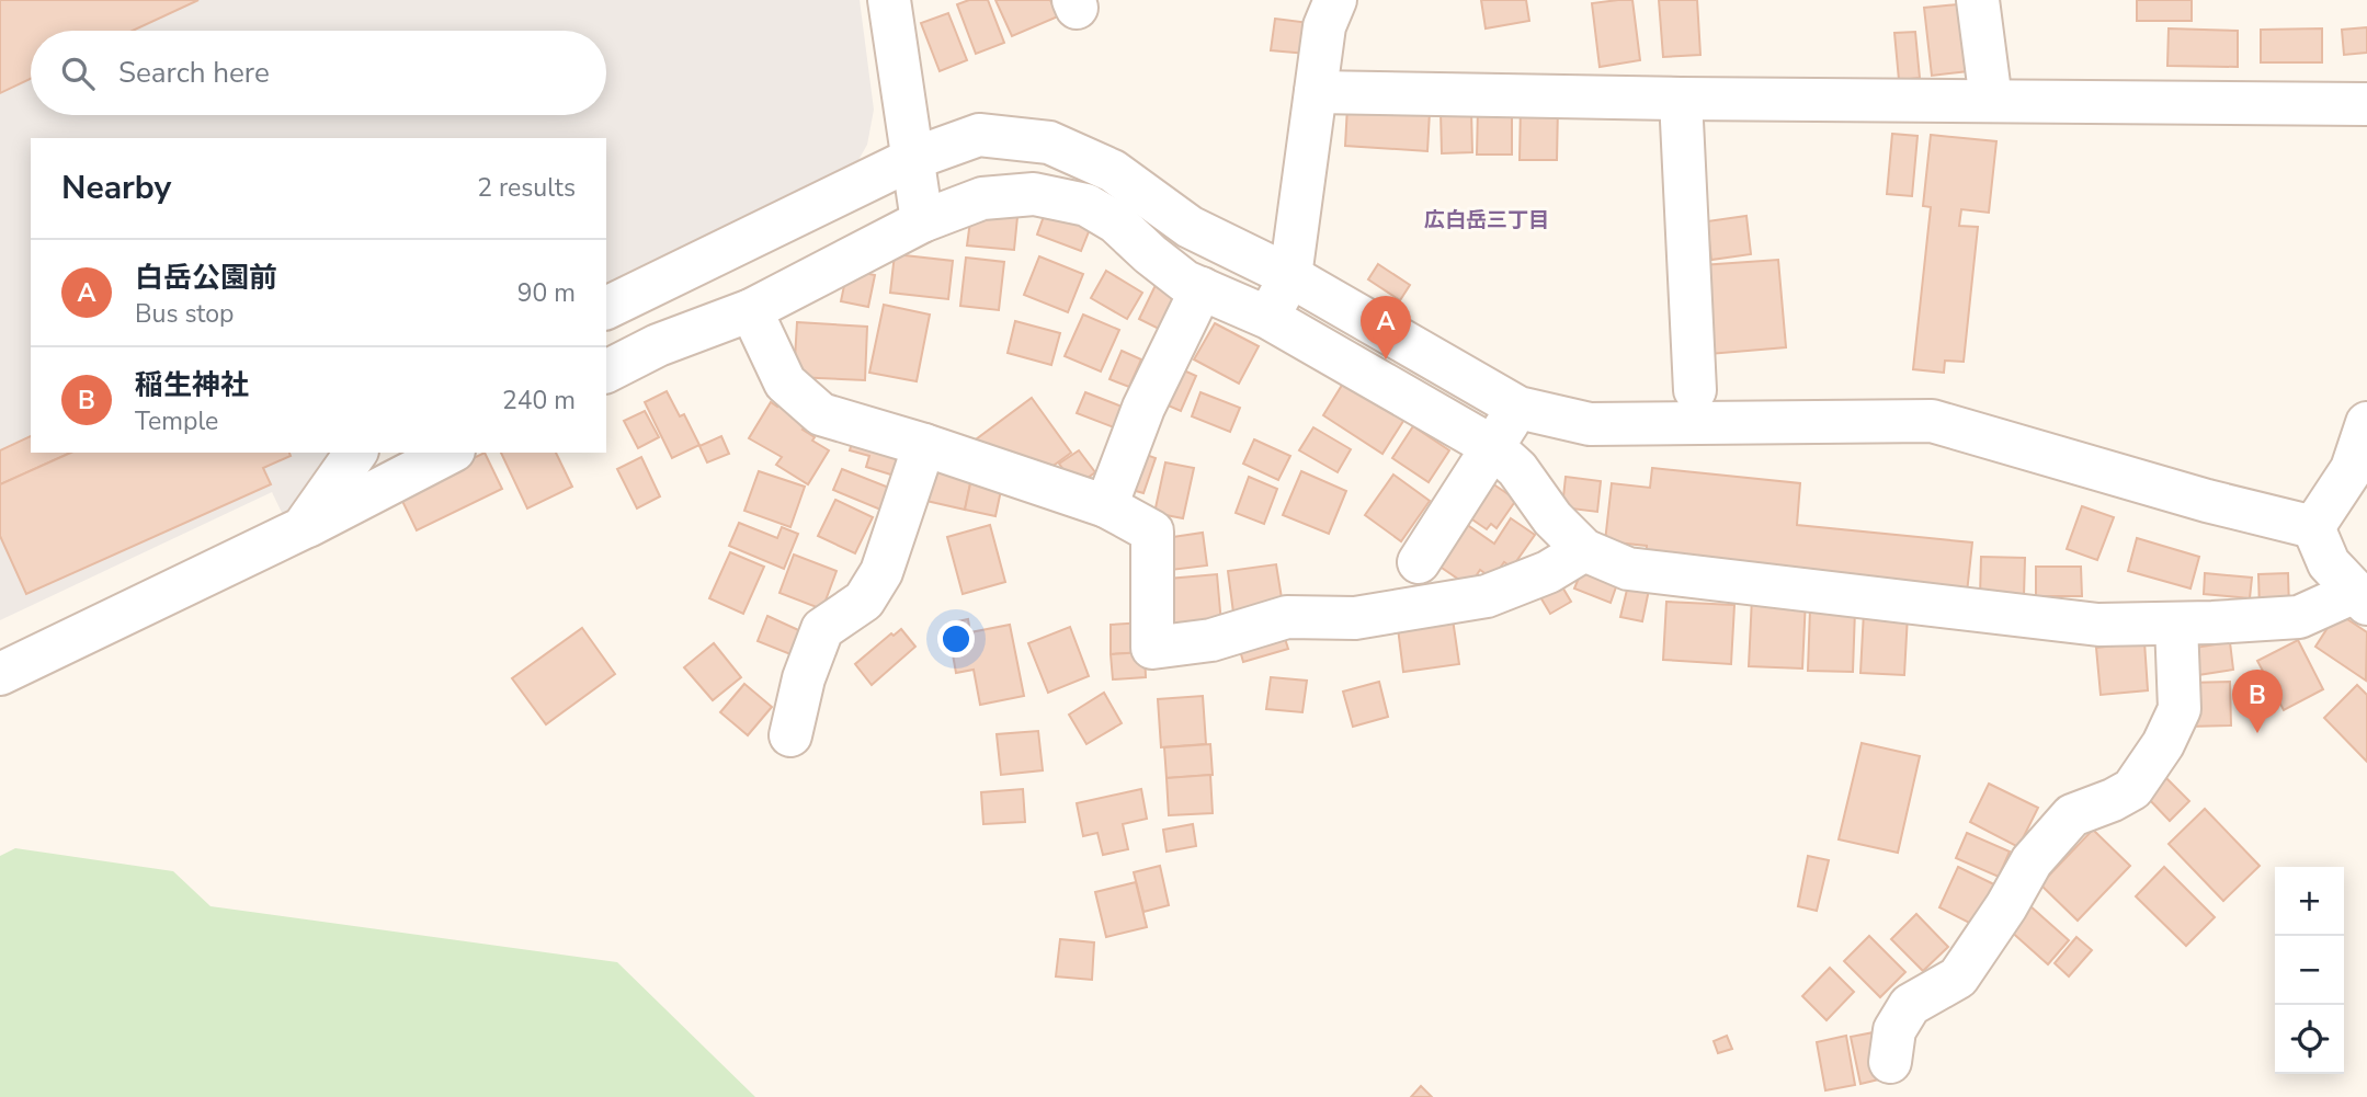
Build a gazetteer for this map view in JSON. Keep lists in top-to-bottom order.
{
  "districts": ["広白岳三丁目"],
  "page": {
    "search": "Search here",
    "heading": ["Nearby", "2 results"],
    "list": [
      {
        "mark": "A",
        "name": "白岳公園前",
        "note": "Bus stop",
        "value": "90 m"
      },
      {
        "mark": "B",
        "name": "稲生神社",
        "note": "Temple",
        "value": "240 m"
      }
    ],
    "pins": ["A", "B"],
    "map_buttons": ["+", "−"]
  }
}
